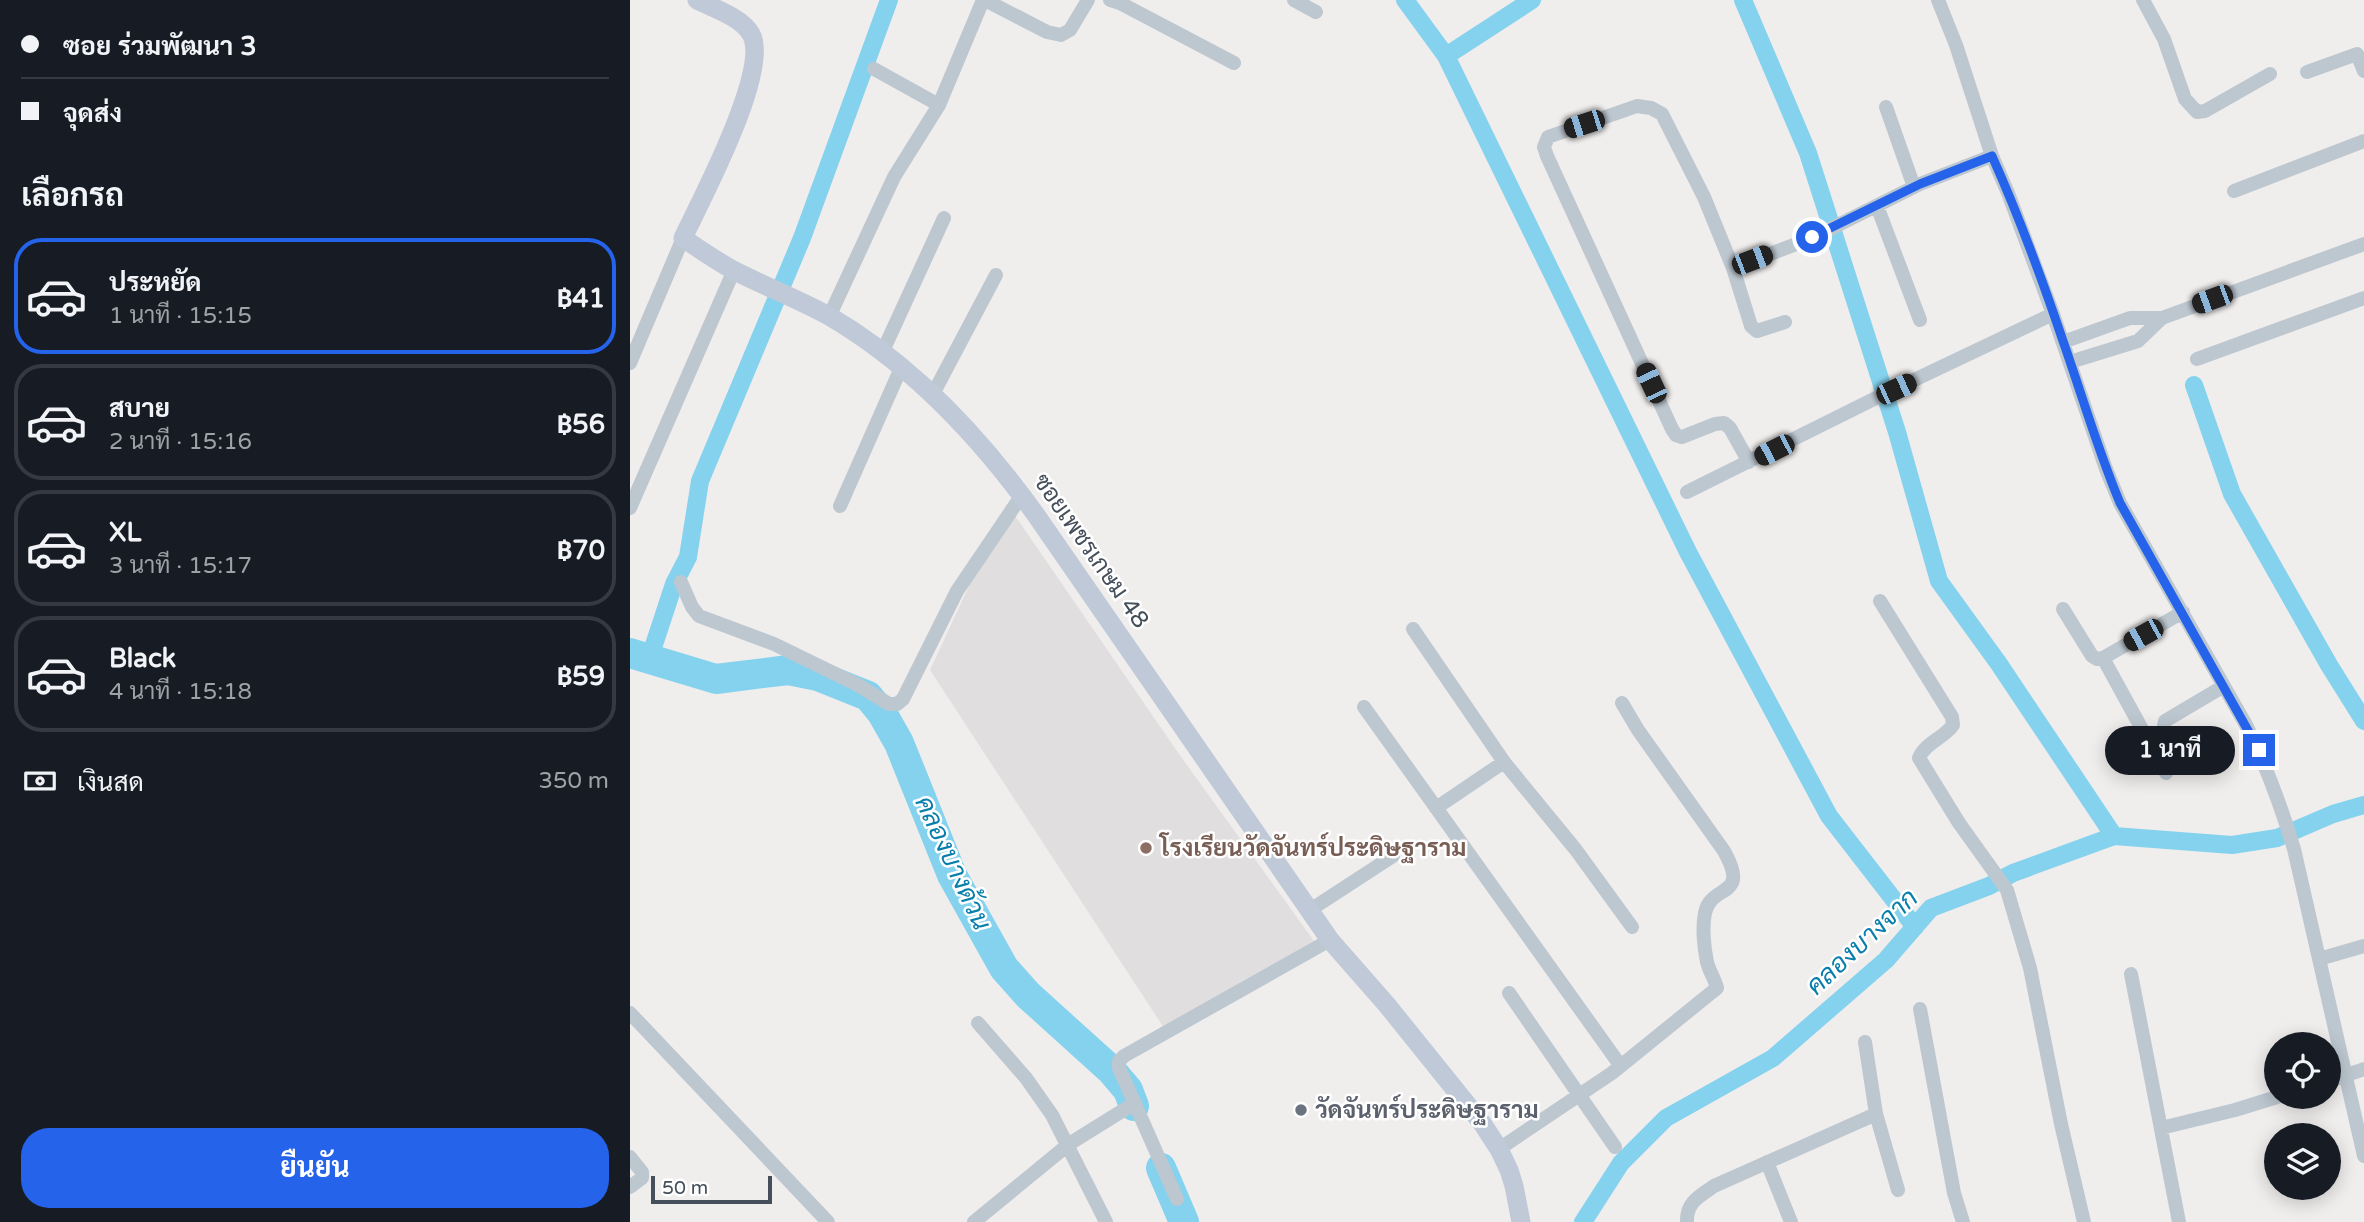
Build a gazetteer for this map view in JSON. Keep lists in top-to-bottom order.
{
  "streets": {
    "street": ["ซอยเพชรเกษม 48"]
  },
  "water": ["คลองบางด้วน", "คลองบางจาก"],
  "places": ["โรงเรียนวัดจันทร์ประดิษฐาราม", "วัดจันทร์ประดิษฐาราม"],
  "scale_bar": "50 m",
  "page": {
    "banner": ["ซอย ร่วมพัฒนา 3", "จุดส่ง"],
    "heading": "เลือกรถ",
    "list": [
      {
        "name": "ประหยัด",
        "note": "1 นาที · 15:15",
        "value": "฿41"
      },
      {
        "name": "สบาย",
        "note": "2 นาที · 15:16",
        "value": "฿56"
      },
      {
        "name": "XL",
        "note": "3 นาที · 15:17",
        "value": "฿70"
      },
      {
        "name": "Black",
        "note": "4 นาที · 15:18",
        "value": "฿59"
      }
    ],
    "bubble": "1 นาที",
    "pay": ["เงินสด", "350 m"],
    "buttons": "ยืนยัน",
    "scale": "50 m"
  }
}
